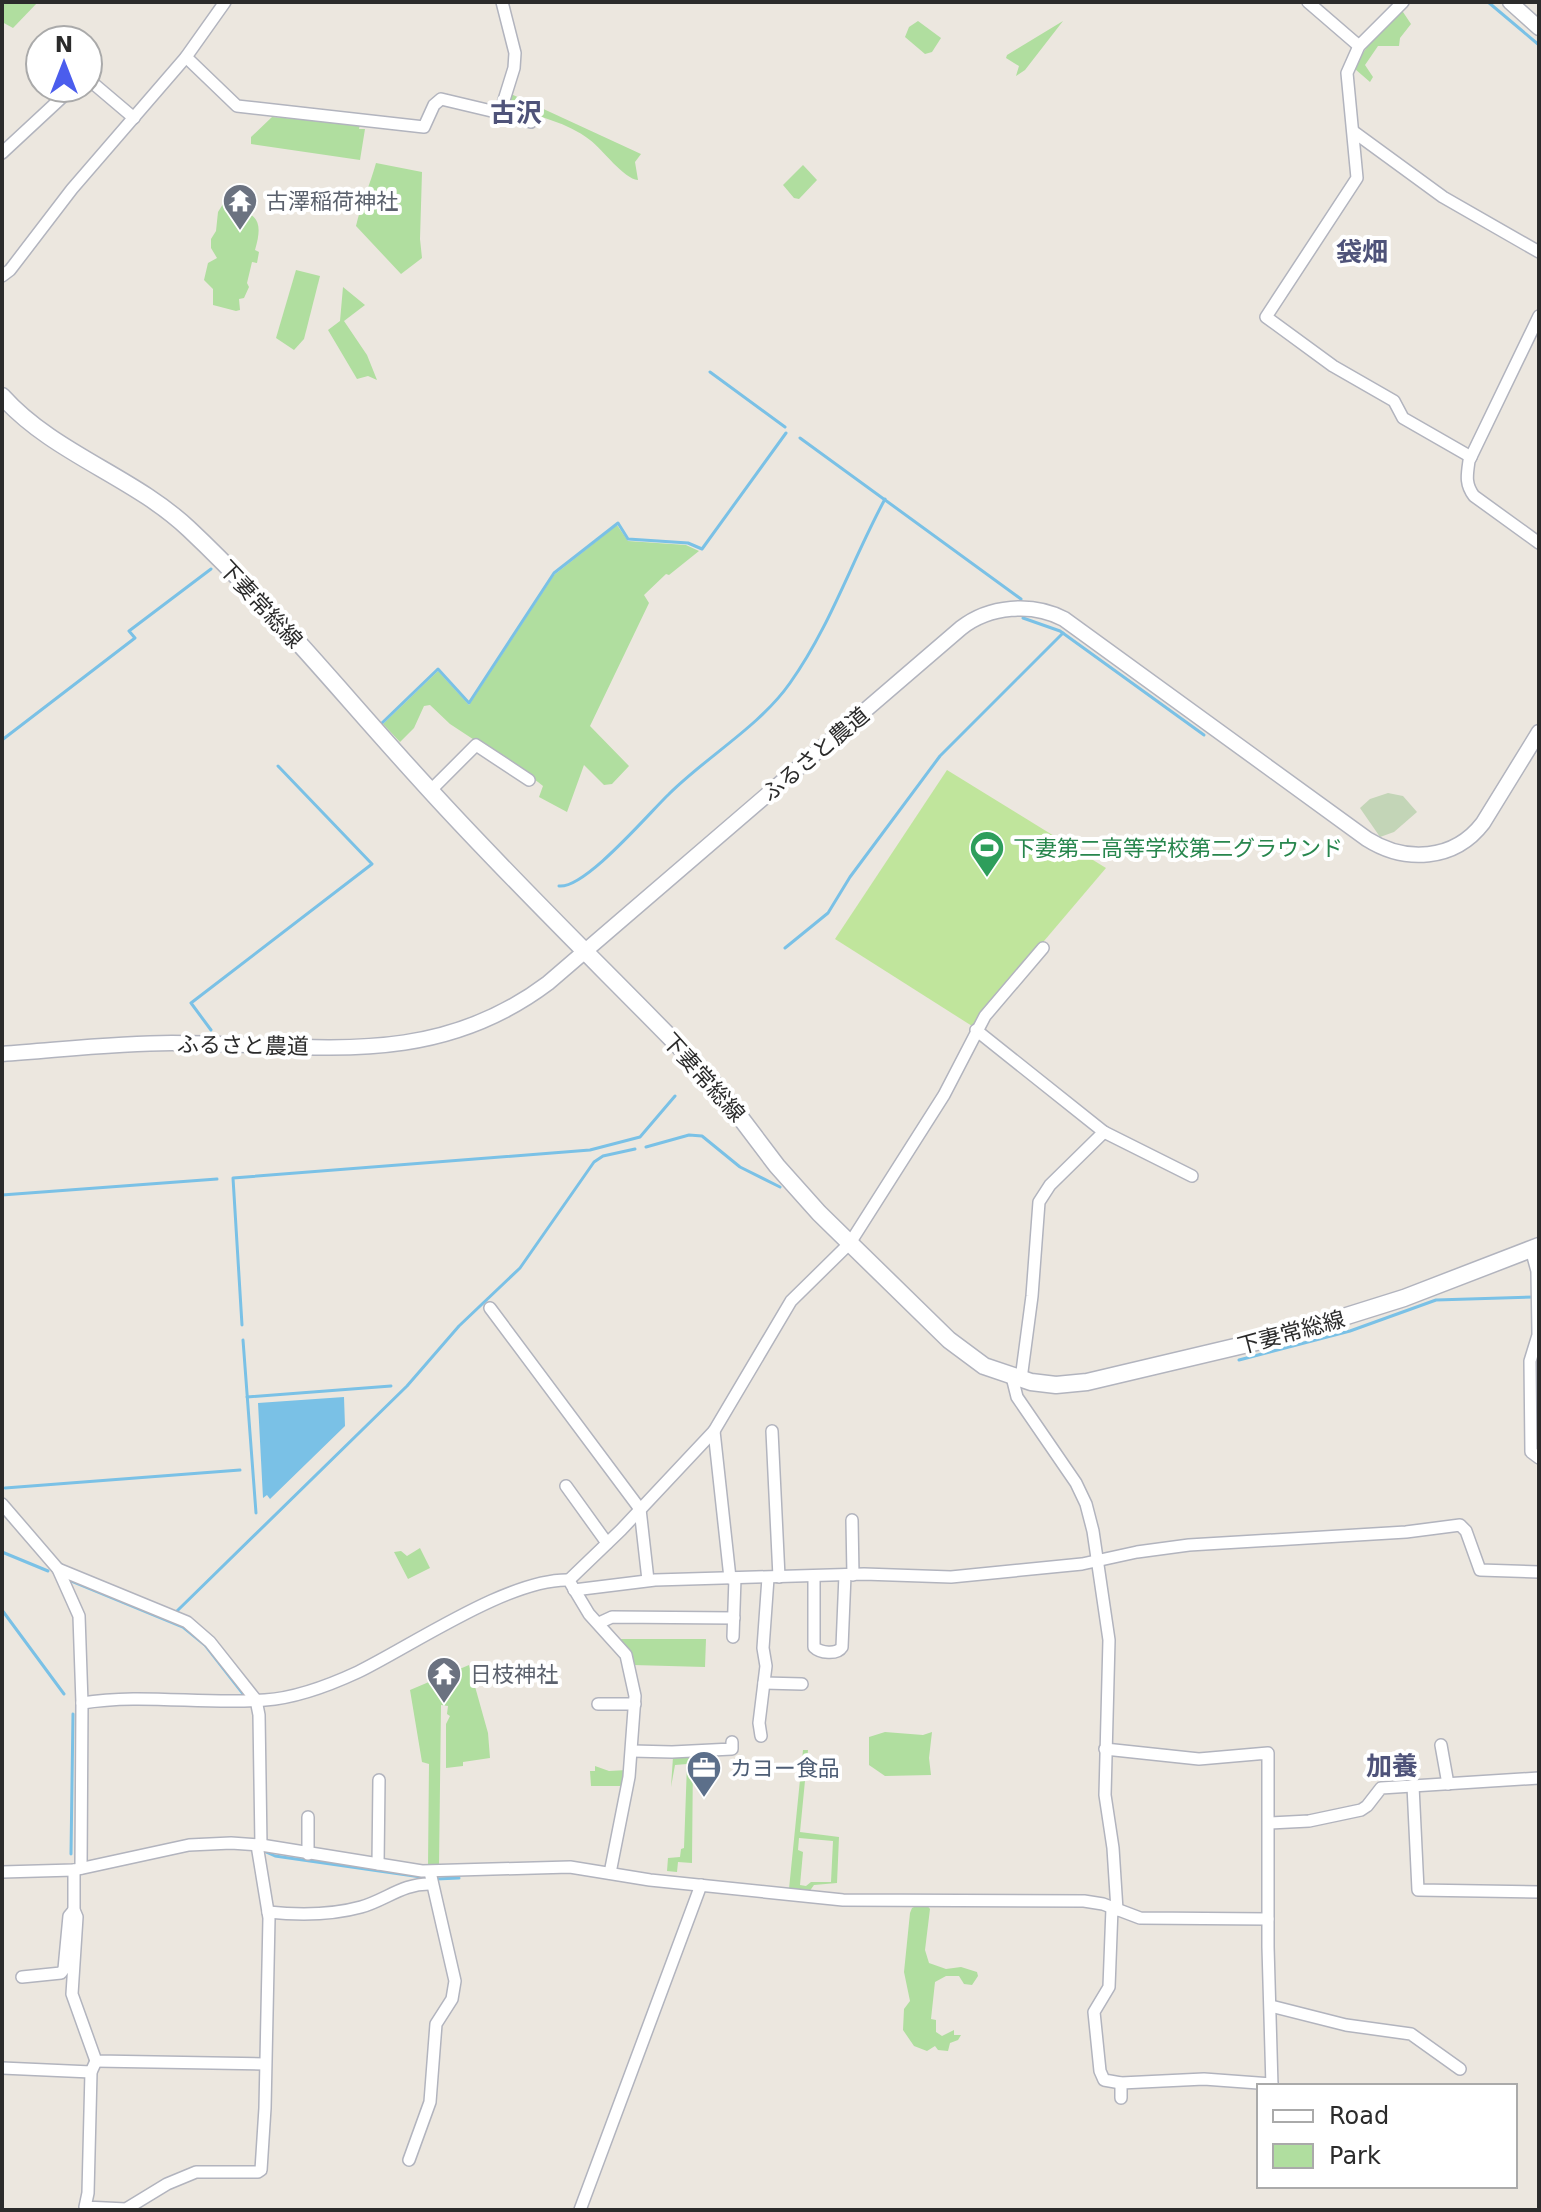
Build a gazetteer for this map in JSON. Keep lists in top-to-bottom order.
{
  "streets": {
    "main road": ["下妻常総線"],
    "street": ["ふるさと農道"]
  },
  "crossings": [
    ["下妻常総線", "ふるさと農道"]
  ],
  "districts": ["古沢", "袋畑", "加養"],
  "places": {
    "temple": ["古澤稲荷神社", "日枝神社"],
    "sports": ["下妻第二高等学校第二グラウンド"],
    "office": ["カヨー食品"]
  },
  "legend": ["Road", "Park"],
  "north": "top"
}
